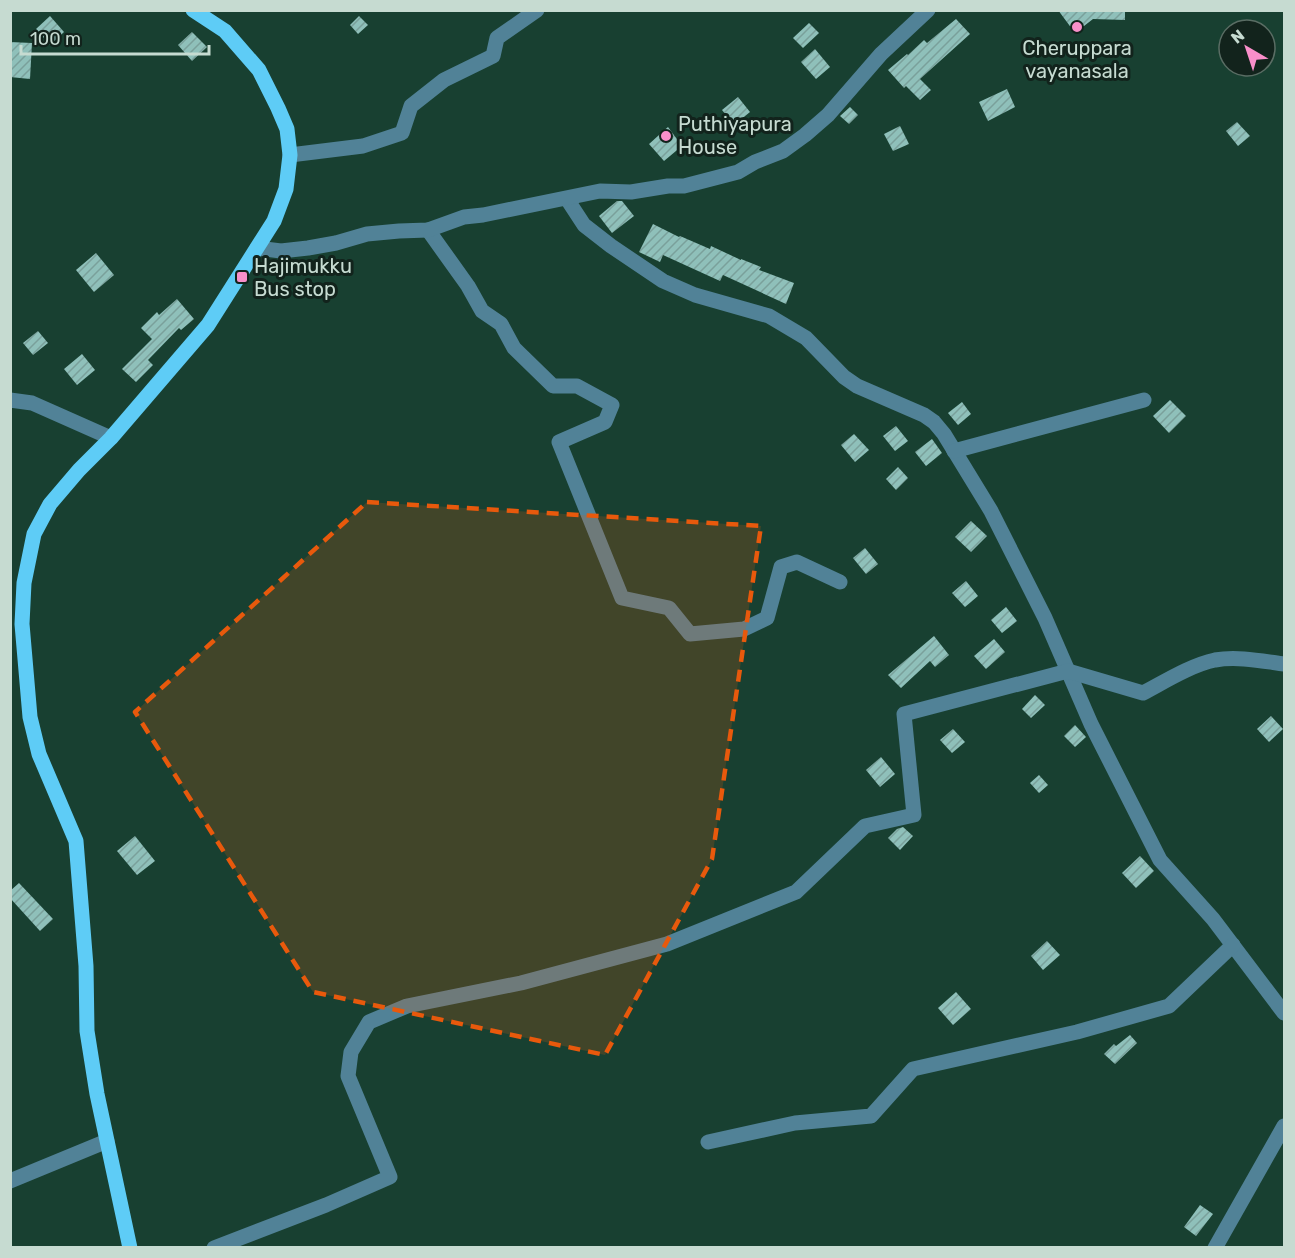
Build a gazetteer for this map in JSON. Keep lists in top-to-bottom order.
{
  "places": {
    "other": ["Cheruppara vayanasala", "Puthiyapura House"],
    "transit": ["Hajimukku Bus stop"]
  },
  "scale_bar": "100 m",
  "north": "top left"
}
